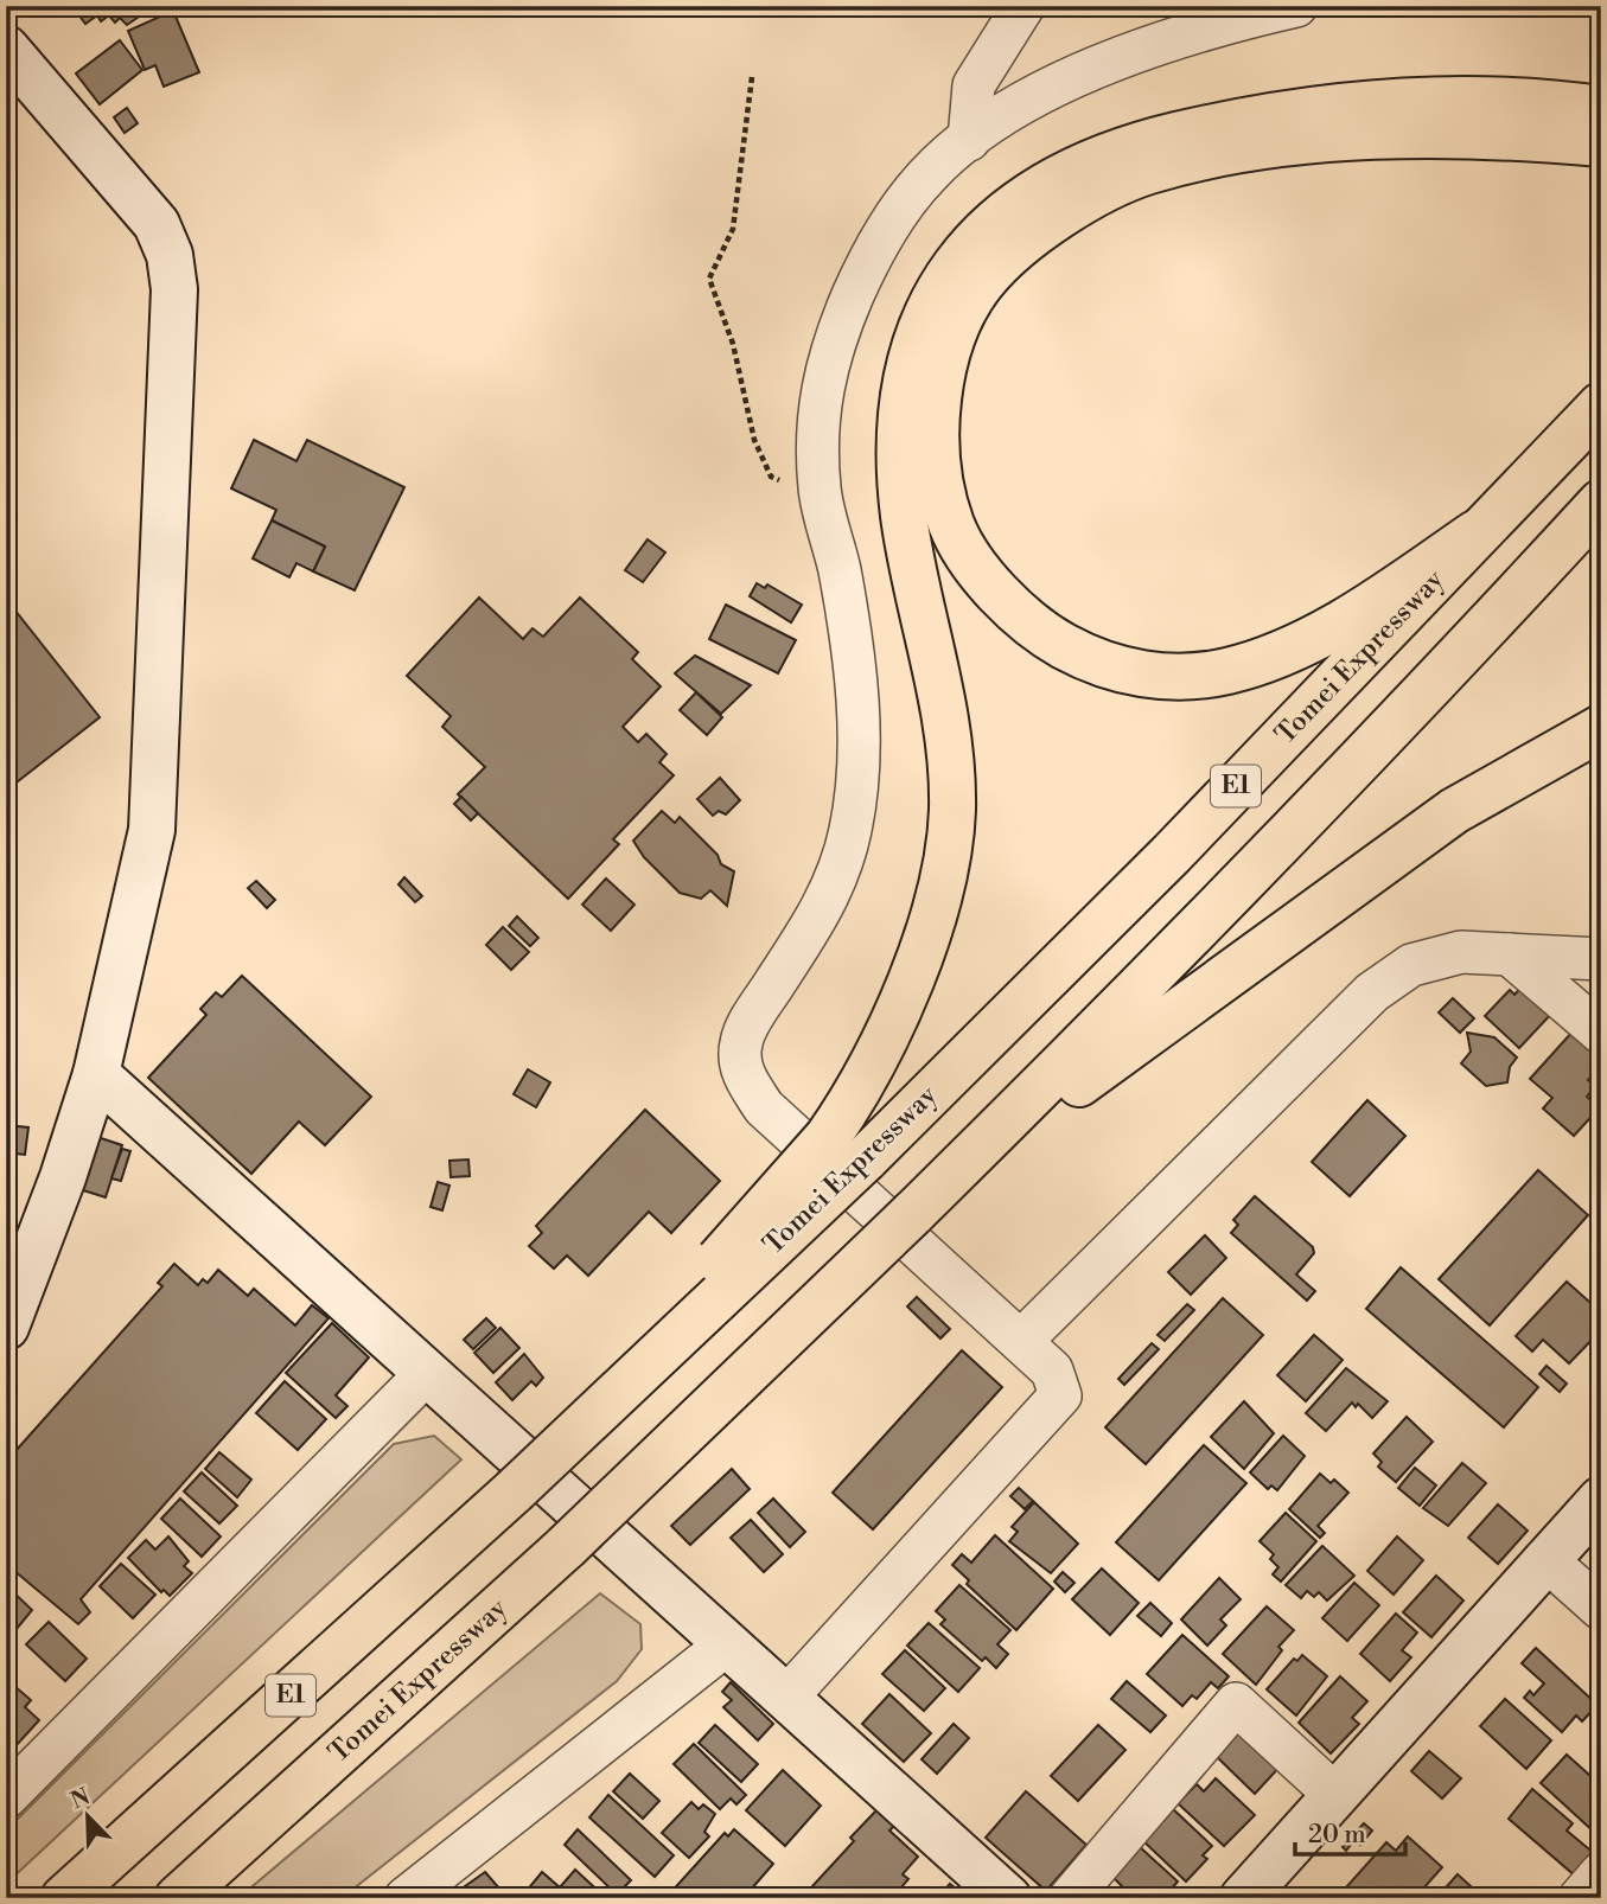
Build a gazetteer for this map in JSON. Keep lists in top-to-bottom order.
{
  "streets": {
    "highway": ["Tomei Expressway", "E1"]
  },
  "scale_bar": "20 m",
  "north": "top left"
}
